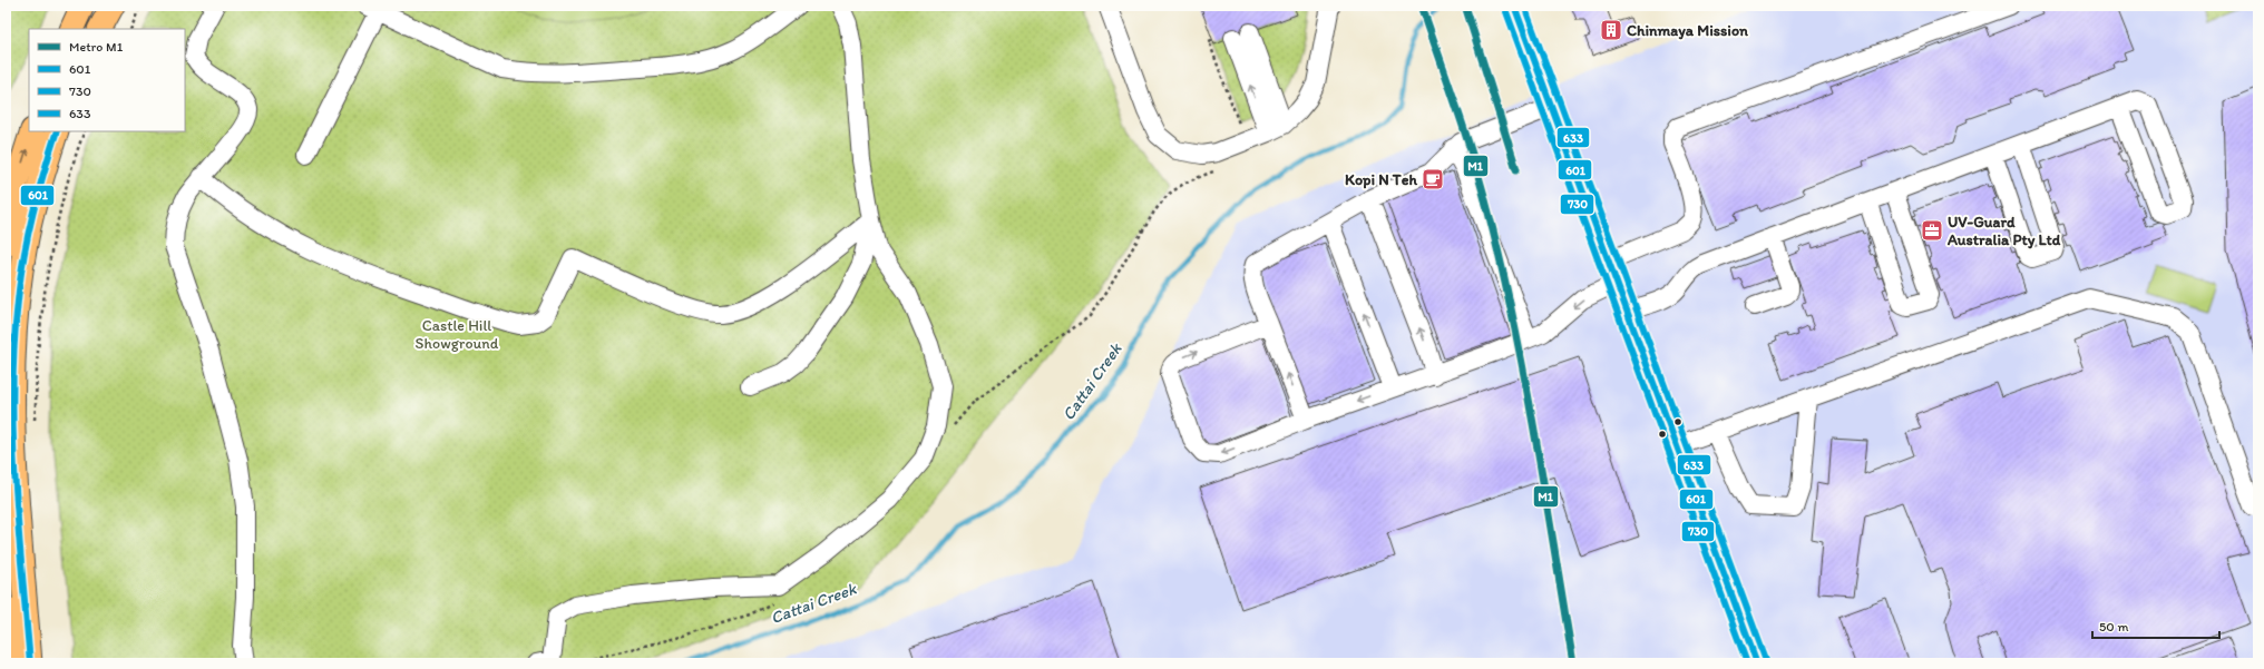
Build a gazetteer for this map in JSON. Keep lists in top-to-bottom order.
{
  "water": ["Cattai Creek"],
  "parks": ["Castle Hill Showground"],
  "places": {
    "building": ["Chinmaya Mission"],
    "cafe": ["Kopi N Teh"],
    "office": ["UV-Guard Australia Pty Ltd"]
  },
  "lines": [
    "metro line M1",
    "transit line 601",
    "transit line 633",
    "transit line 730"
  ],
  "legend": [
    "Metro M1",
    "601",
    "730",
    "633"
  ],
  "scale_bar": "50 m"
}
